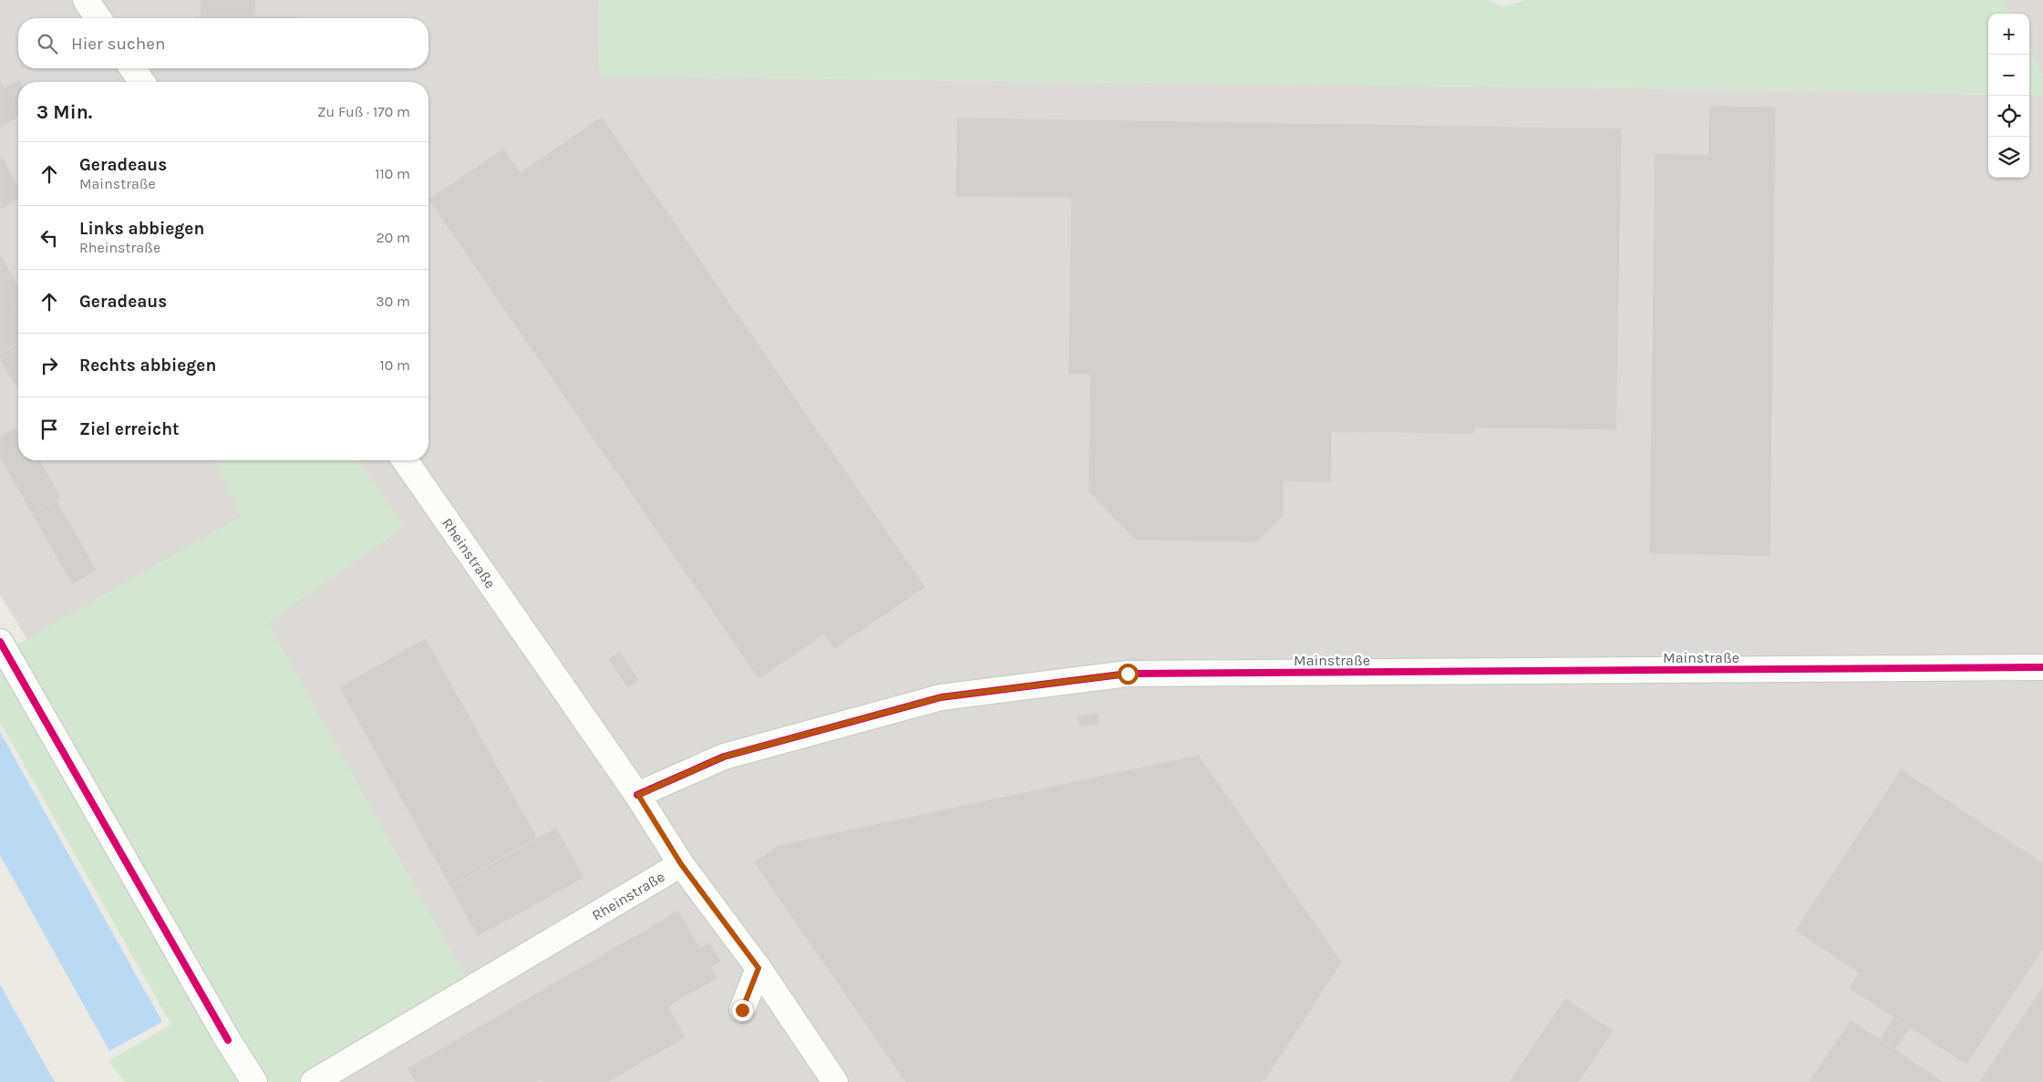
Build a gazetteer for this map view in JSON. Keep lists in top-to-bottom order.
{
  "streets": {
    "street": ["Rheinstraße", "Mainstraße"]
  },
  "crossings": [
    ["Rheinstraße", "Mainstraße"]
  ],
  "page": {
    "map_buttons": ["+", "−"],
    "search": "Hier suchen",
    "heading": ["3 Min.", "Zu Fuß · 170 m"],
    "list": [
      ["Geradeaus", "Mainstraße", "110 m"],
      ["Links abbiegen", "Rheinstraße", "20 m"],
      ["Geradeaus", "30 m"],
      ["Rechts abbiegen", "10 m"],
      "Ziel erreicht"
    ]
  }
}
